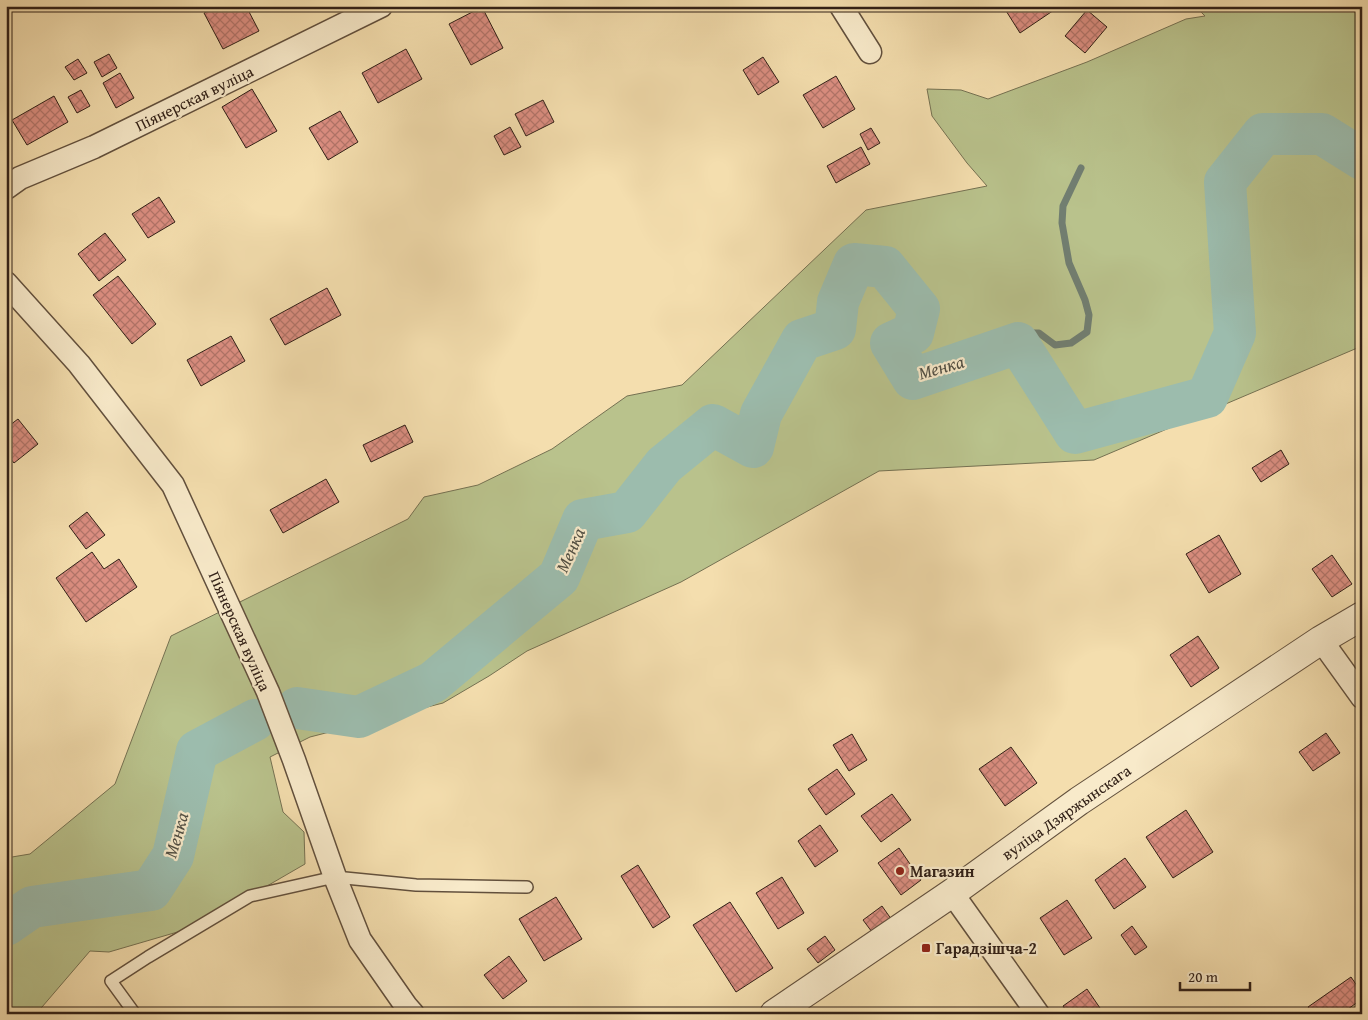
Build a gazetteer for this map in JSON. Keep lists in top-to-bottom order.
{
  "streets": {
    "street": ["Піянерская вуліца", "вуліца Дзяржынскага"]
  },
  "water": ["Менка"],
  "places": {
    "other": ["Магазин"],
    "transit": ["Гарадзішча-2"]
  },
  "scale_bar": "20 m"
}
